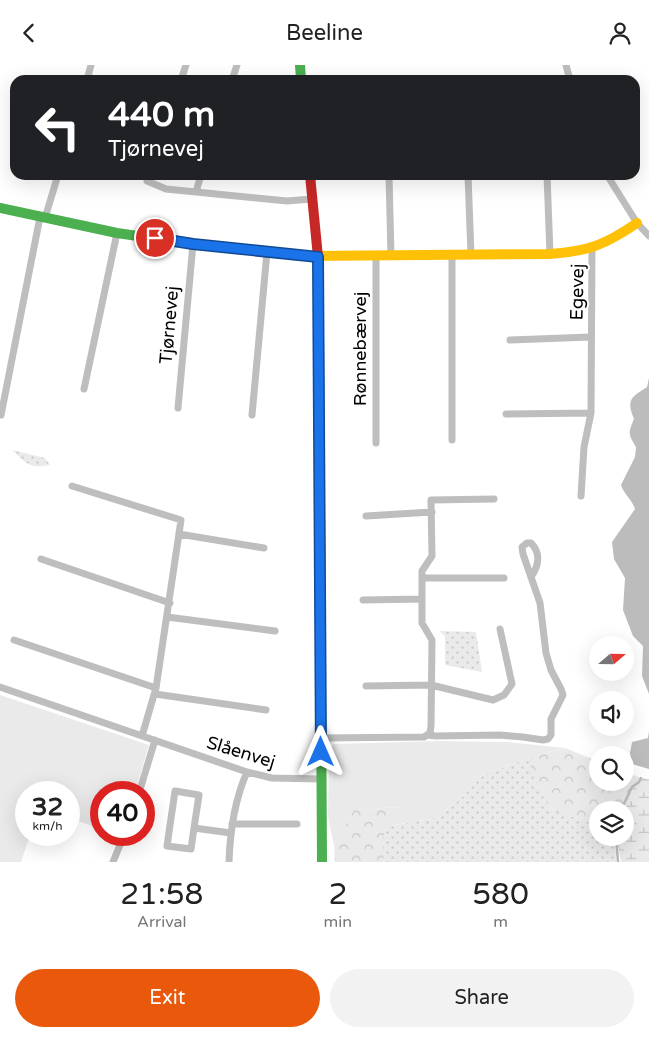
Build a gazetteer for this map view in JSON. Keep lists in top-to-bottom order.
{
  "streets": {
    "street": [
      "Egevej",
      "Tjørnevej",
      "Rønnebærvej",
      "Slåenvej"
    ]
  },
  "north": "right",
  "page": {
    "header": "Beeline",
    "turn": ["440 m", "Tjørnevej"],
    "speed": "32 km/h",
    "limit": "40",
    "eta": [
      "21:58",
      "Arrival",
      "2",
      "min",
      "580",
      "m"
    ],
    "buttons": ["Exit", "Share"]
  }
}
